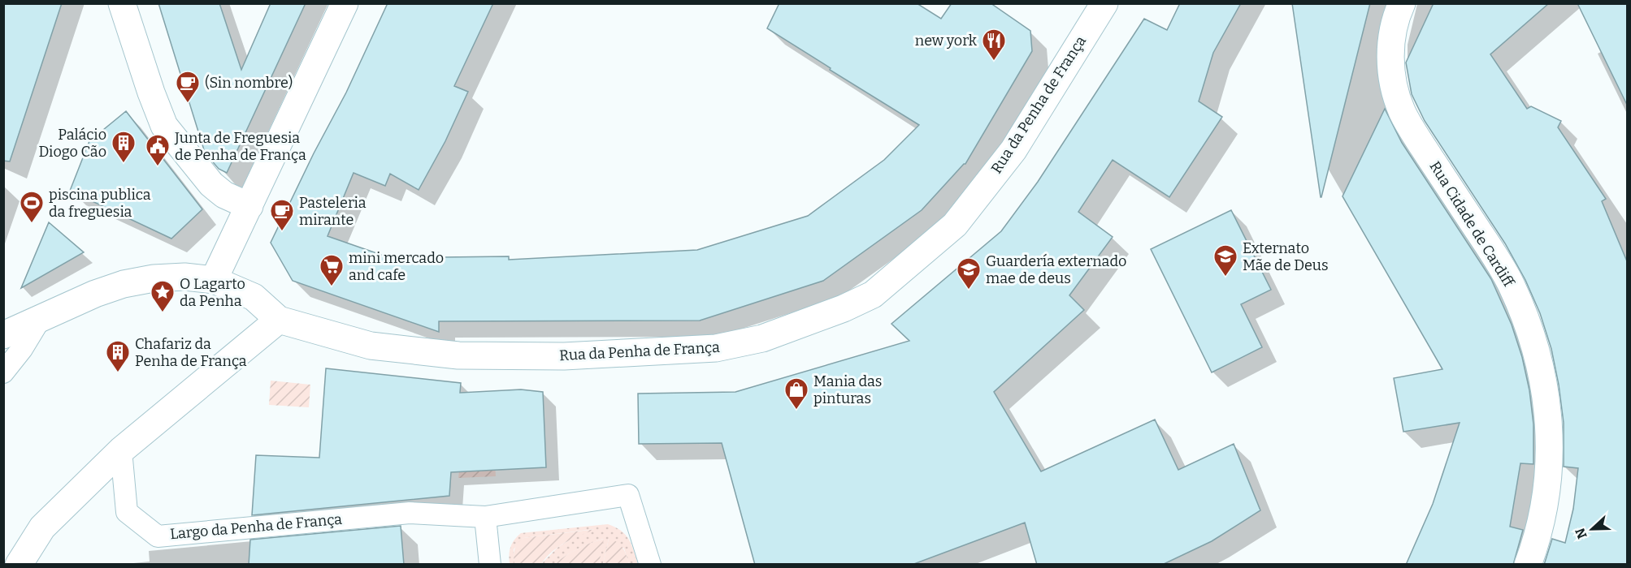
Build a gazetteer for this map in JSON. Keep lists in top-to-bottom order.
{
  "streets": {
    "street": ["Rua da Penha de França", "Rua Cidade de Cardiff"],
    "lane": ["Largo da Penha de França"]
  },
  "places": {
    "restaurant": ["new york"],
    "cafe": ["(Sin nombre)", "Pasteleria mirante"],
    "building": ["Palácio Diogo Cão", "Chafariz da Penha de França"],
    "public building": ["Junta de Freguesia de Penha de França"],
    "sports": ["piscina publica da freguesia"],
    "school or university": ["Externato Mãe de Deus", "Guardería externado mae de deus"],
    "supermarket": ["mini mercado and cafe"],
    "place": ["O Lagarto da Penha"],
    "shop": ["Mania das pinturas"]
  },
  "north": "left"
}
